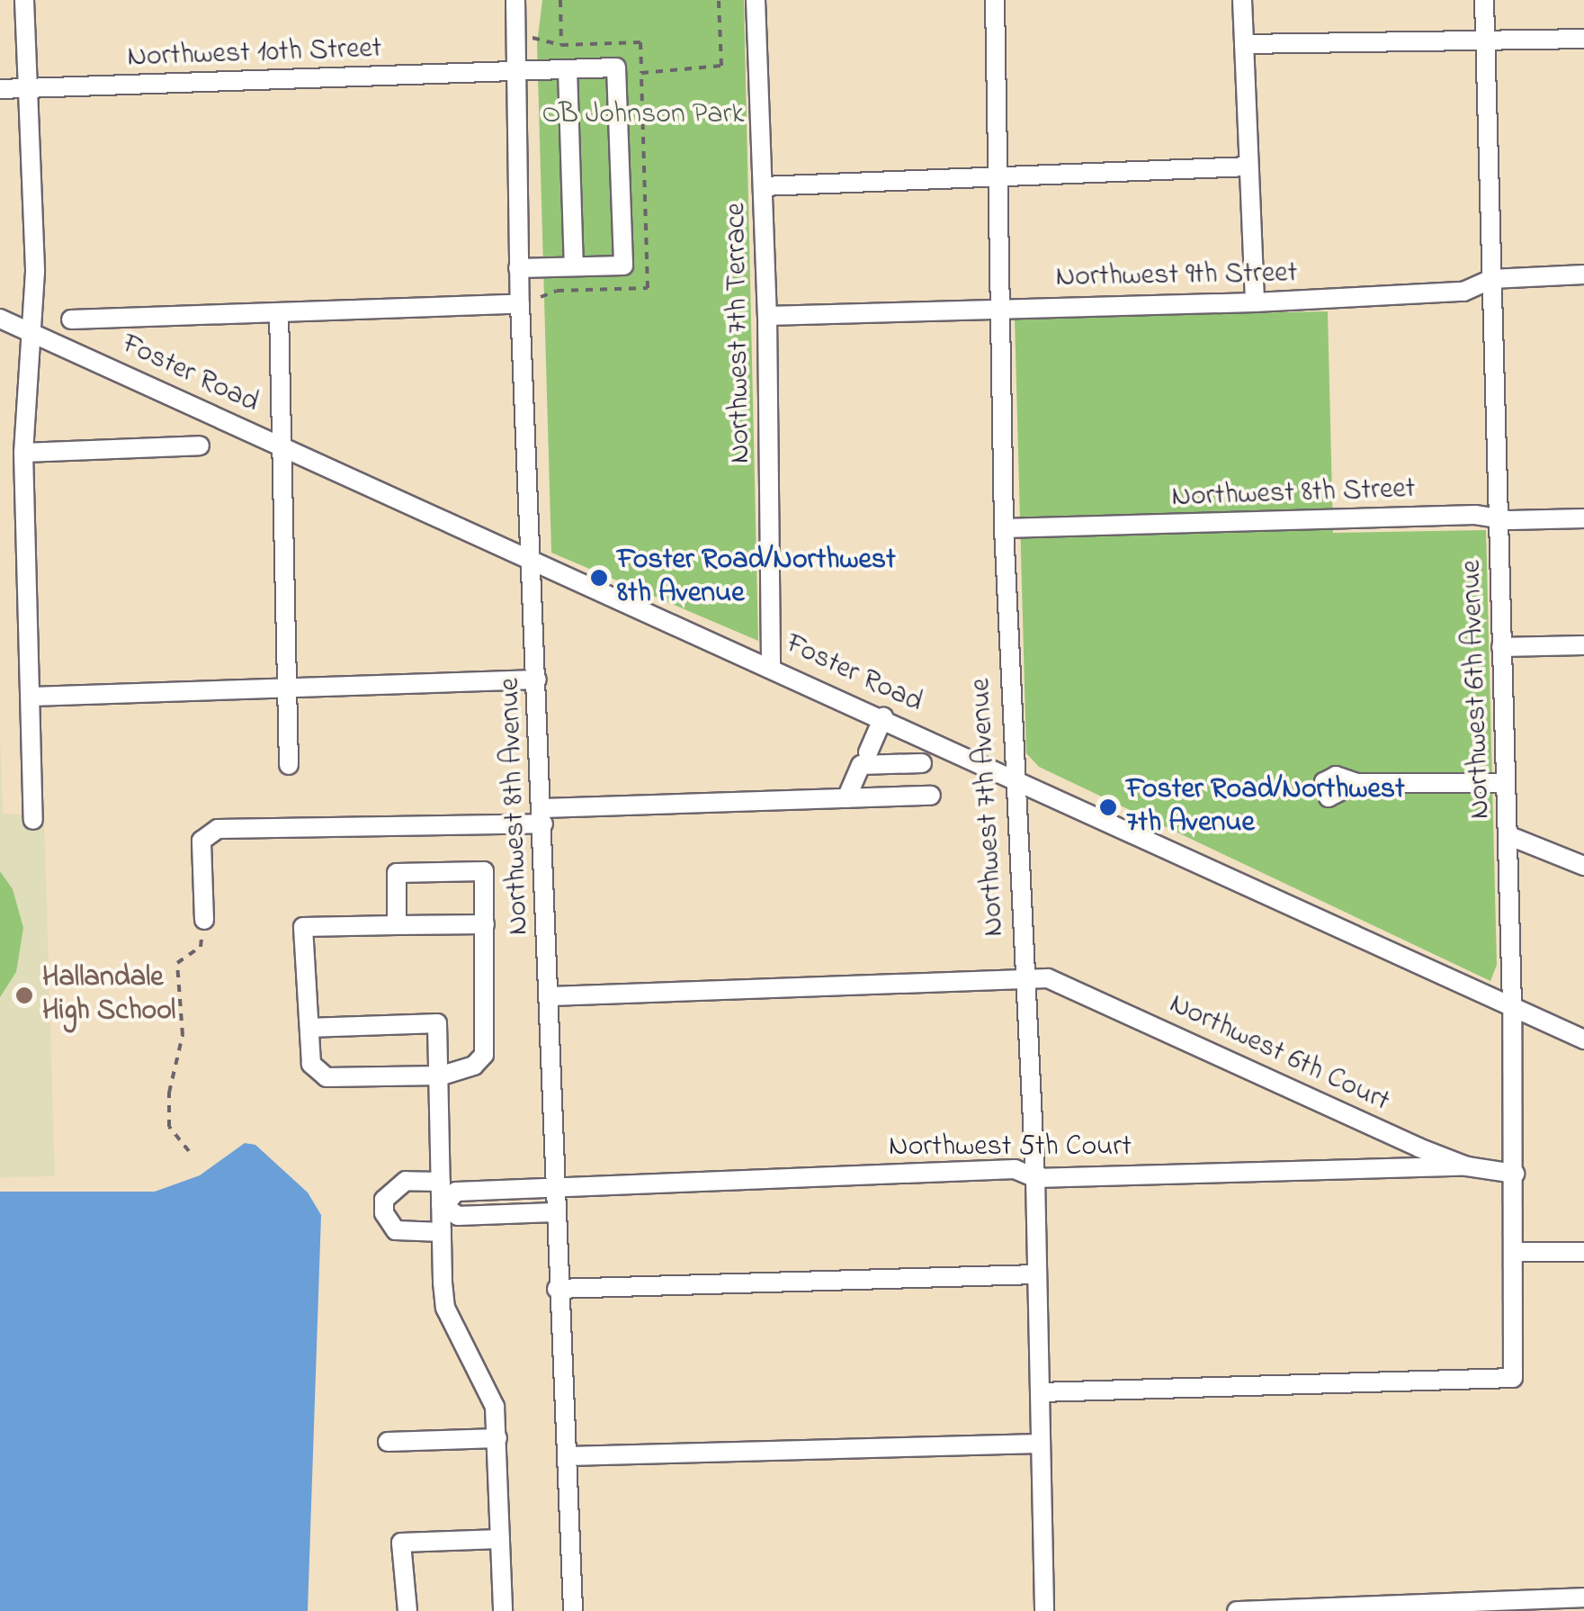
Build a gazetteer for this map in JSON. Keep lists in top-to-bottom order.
{
  "streets": {
    "street": [
      "Northwest 10th Street",
      "Northwest 9th Street",
      "Northwest 7th Terrace",
      "Foster Road",
      "Northwest 8th Street",
      "Northwest 6th Avenue",
      "Northwest 8th Avenue",
      "Northwest 7th Avenue",
      "Northwest 6th Court",
      "Northwest 5th Court"
    ]
  },
  "crossings": [
    ["Northwest 10th Street", "Northwest 8th Avenue"],
    ["Northwest 9th Street", "Northwest 7th Terrace"],
    ["Northwest 9th Street", "Northwest 6th Avenue"],
    ["Northwest 9th Street", "Northwest 7th Avenue"],
    ["Northwest 7th Terrace", "Foster Road"],
    ["Foster Road", "Northwest 6th Avenue"],
    ["Foster Road", "Northwest 8th Avenue"],
    ["Foster Road", "Northwest 7th Avenue"],
    ["Northwest 8th Street", "Northwest 6th Avenue"],
    ["Northwest 8th Street", "Northwest 7th Avenue"],
    ["Northwest 6th Avenue", "Northwest 7th Avenue"],
    ["Northwest 6th Avenue", "Northwest 6th Court"],
    ["Northwest 8th Avenue", "Northwest 6th Court"],
    ["Northwest 8th Avenue", "Northwest 5th Court"],
    ["Northwest 7th Avenue", "Northwest 6th Court"],
    ["Northwest 7th Avenue", "Northwest 5th Court"],
    ["Northwest 6th Court", "Northwest 5th Court"]
  ],
  "parks": ["OB Johnson Park"],
  "places": ["Foster Road/Northwest 8th Avenue", "Foster Road/Northwest 7th Avenue", "Hallandale High School"]
}
